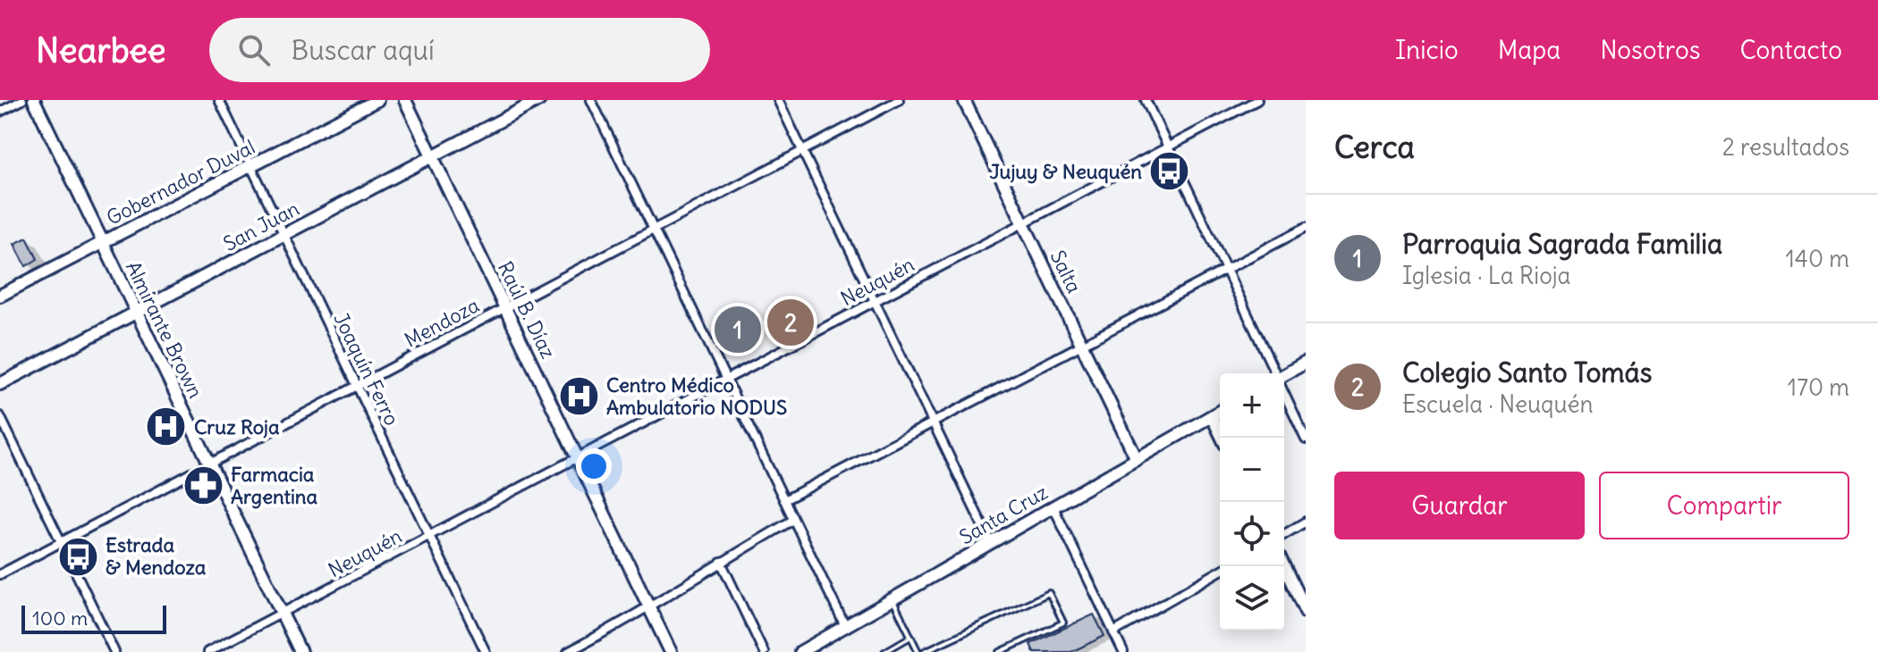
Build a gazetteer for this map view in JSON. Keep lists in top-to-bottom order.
{
  "streets": {
    "street": [
      "Gobernador Duval",
      "San Juan",
      "Salta",
      "Neuquén",
      "Raúl B. Díaz",
      "Mendoza",
      "Almirante Brown",
      "Joaquín Ferro",
      "Santa Cruz"
    ]
  },
  "crossings": [
    ["Gobernador Duval", "Almirante Brown"],
    ["Gobernador Duval", "Joaquín Ferro"],
    ["San Juan", "Raúl B. Díaz"],
    ["San Juan", "Almirante Brown"],
    ["San Juan", "Joaquín Ferro"],
    ["Salta", "Neuquén"],
    ["Salta", "Santa Cruz"],
    ["Neuquén", "Raúl B. Díaz"],
    ["Neuquén", "Almirante Brown"],
    ["Neuquén", "Joaquín Ferro"],
    ["Raúl B. Díaz", "Mendoza"],
    ["Mendoza", "Almirante Brown"],
    ["Mendoza", "Joaquín Ferro"]
  ],
  "places": {
    "bus stop": ["Jujuy & Neuquén", "Estrada & Mendoza"],
    "hospital": ["Centro Médico Ambulatorio NODUS", "Cruz Roja"],
    "pharmacy": ["Farmacia Argentina"]
  },
  "scale_bar": "100 m",
  "page": {
    "header": "Nearbee",
    "search": "Buscar aquí",
    "nav": [
      "Inicio",
      "Mapa",
      "Nosotros",
      "Contacto"
    ],
    "heading": ["Cerca", "2 resultados"],
    "list": [
      {
        "mark": "1",
        "name": "Parroquia Sagrada Familia",
        "note": "Iglesia · La Rioja",
        "value": "140 m"
      },
      {
        "mark": "2",
        "name": "Colegio Santo Tomás",
        "note": "Escuela · Neuquén",
        "value": "170 m"
      }
    ],
    "pins": ["2", "1"],
    "map_buttons": ["+", "−"],
    "buttons": ["Guardar", "Compartir"],
    "scale": "100 m"
  }
}
